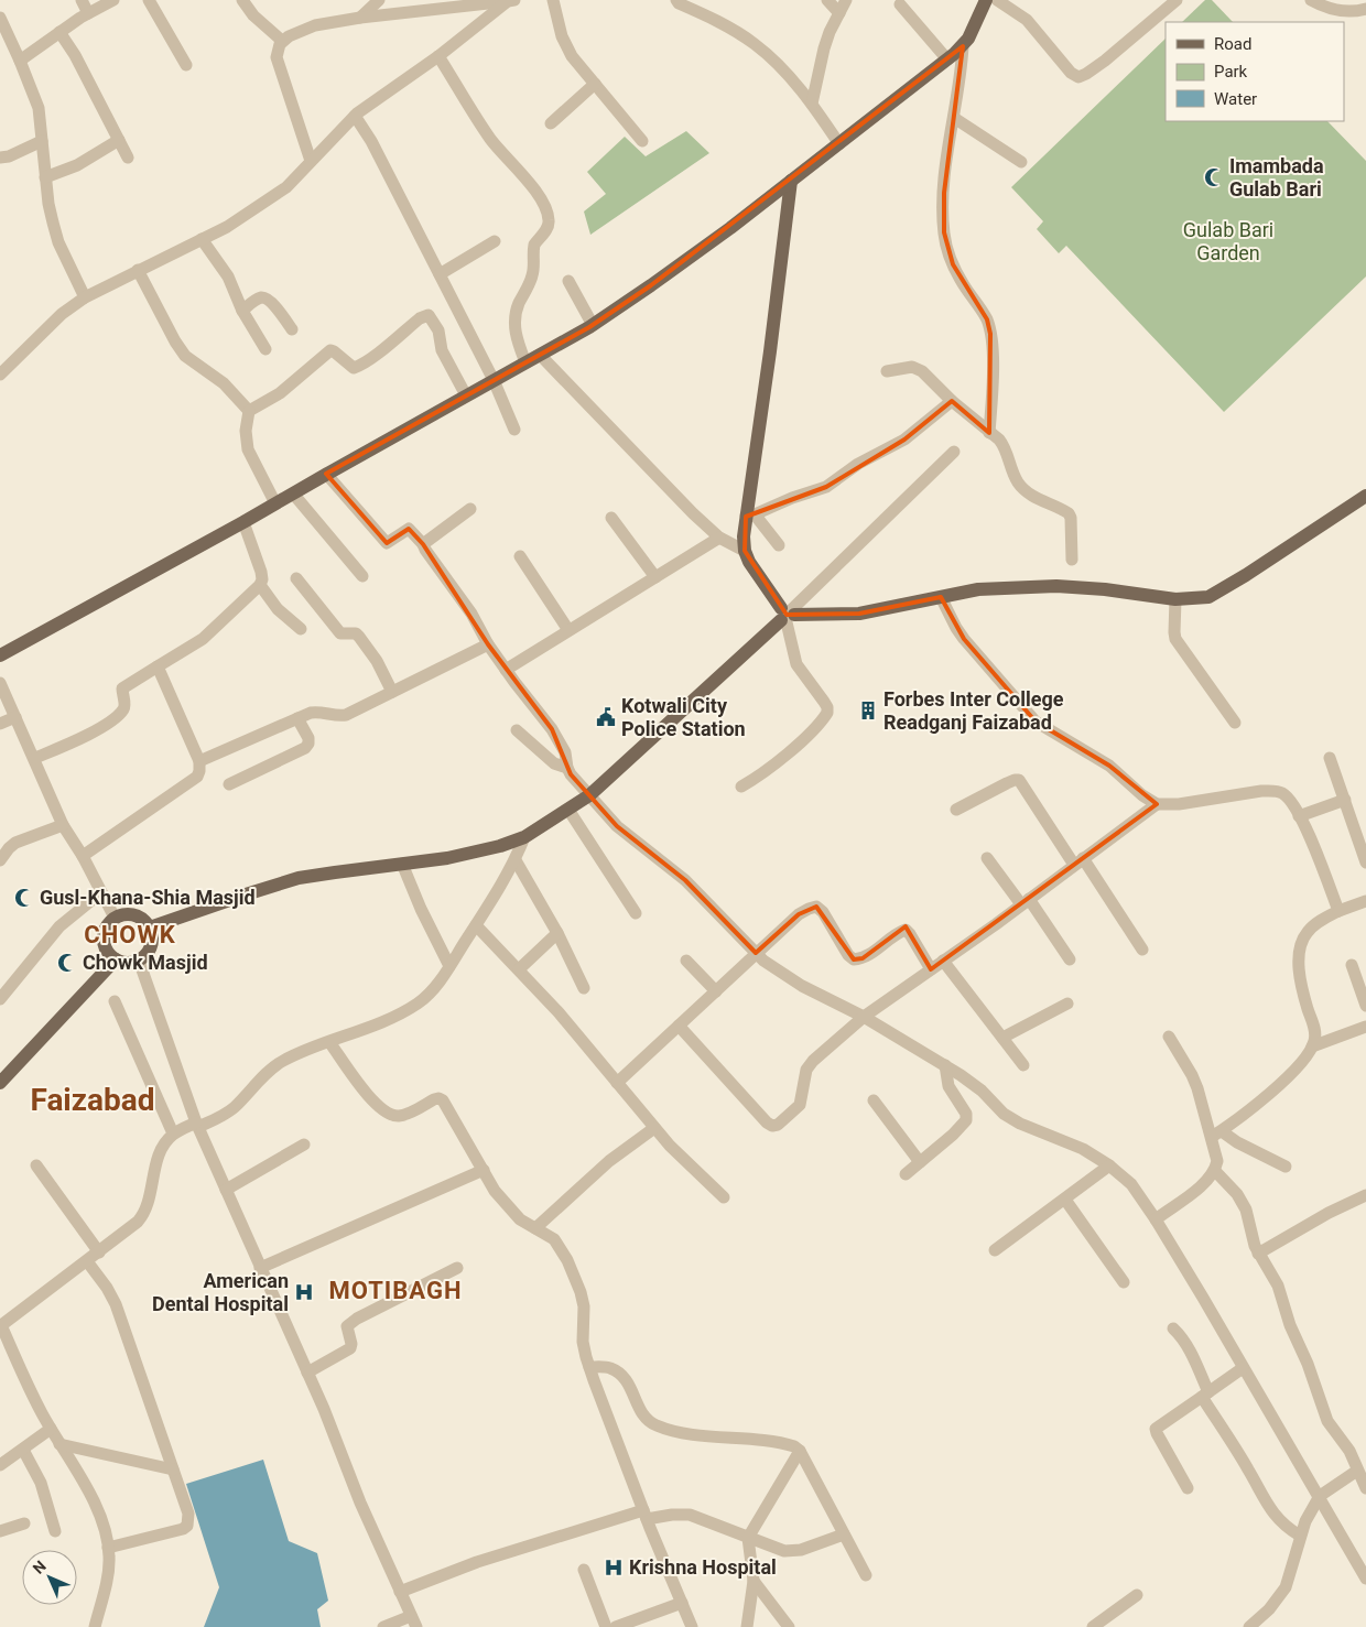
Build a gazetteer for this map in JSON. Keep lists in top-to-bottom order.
{
  "districts": ["CHOWK", "Faizabad", "MOTIBAGH"],
  "parks": ["Gulab Bari Garden"],
  "places": {
    "mosque": ["Imambada Gulab Bari", "Gusl-Khana-Shia Masjid", "Chowk Masjid"],
    "building": ["Forbes Inter College Readganj Faizabad"],
    "public building": ["Kotwali City Police Station"],
    "hospital": ["American Dental Hospital", "Krishna Hospital"]
  },
  "legend": ["Road", "Park", "Water"],
  "north": "top left"
}
